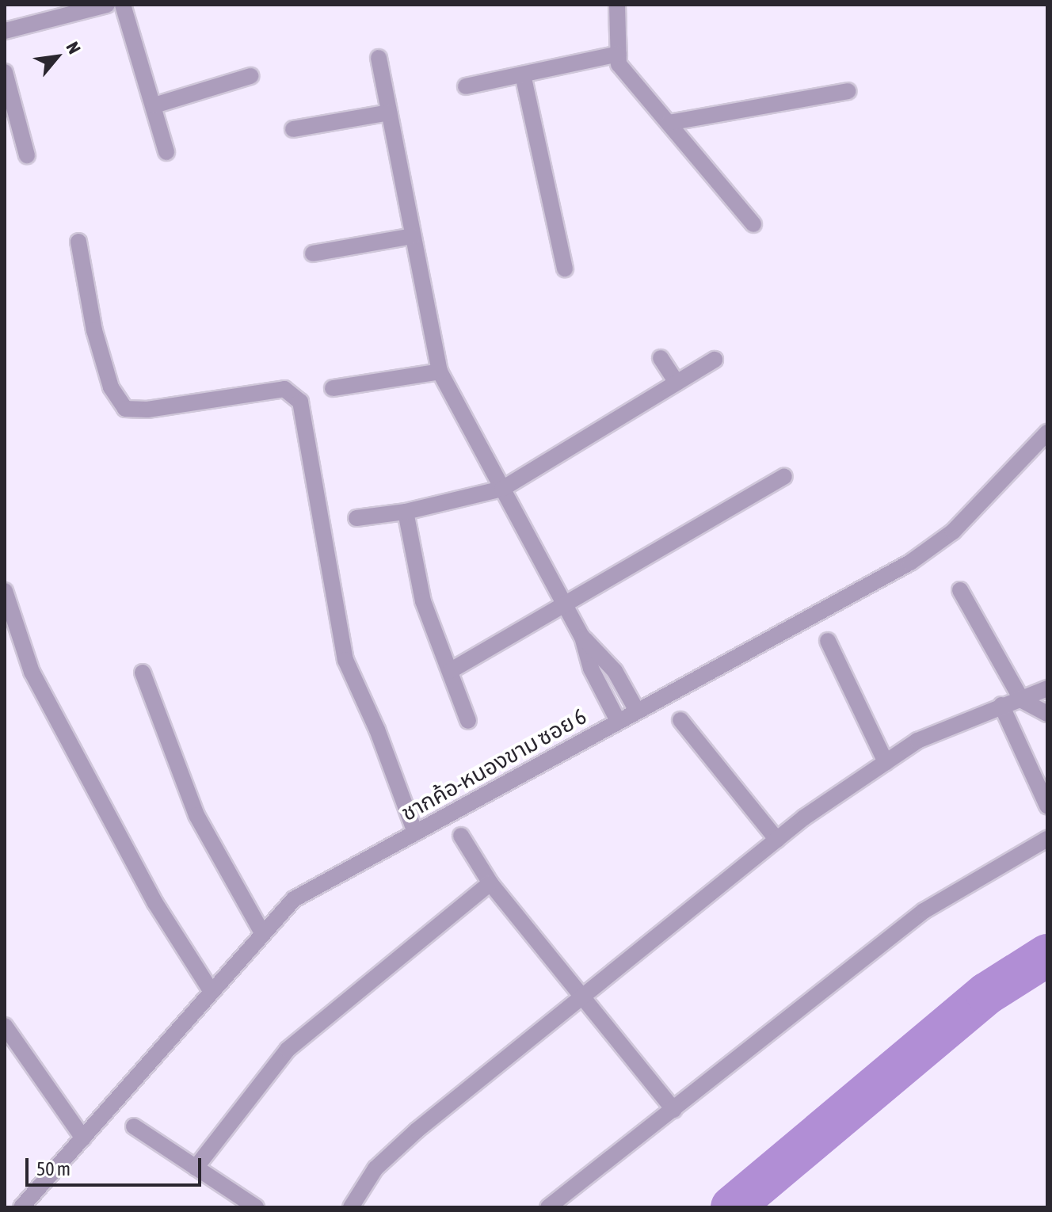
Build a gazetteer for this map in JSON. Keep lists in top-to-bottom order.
{
  "streets": {
    "street": ["ชากค้อ-หนองขาม ซอย 6"]
  },
  "scale_bar": "50 m",
  "north": "top right"
}
